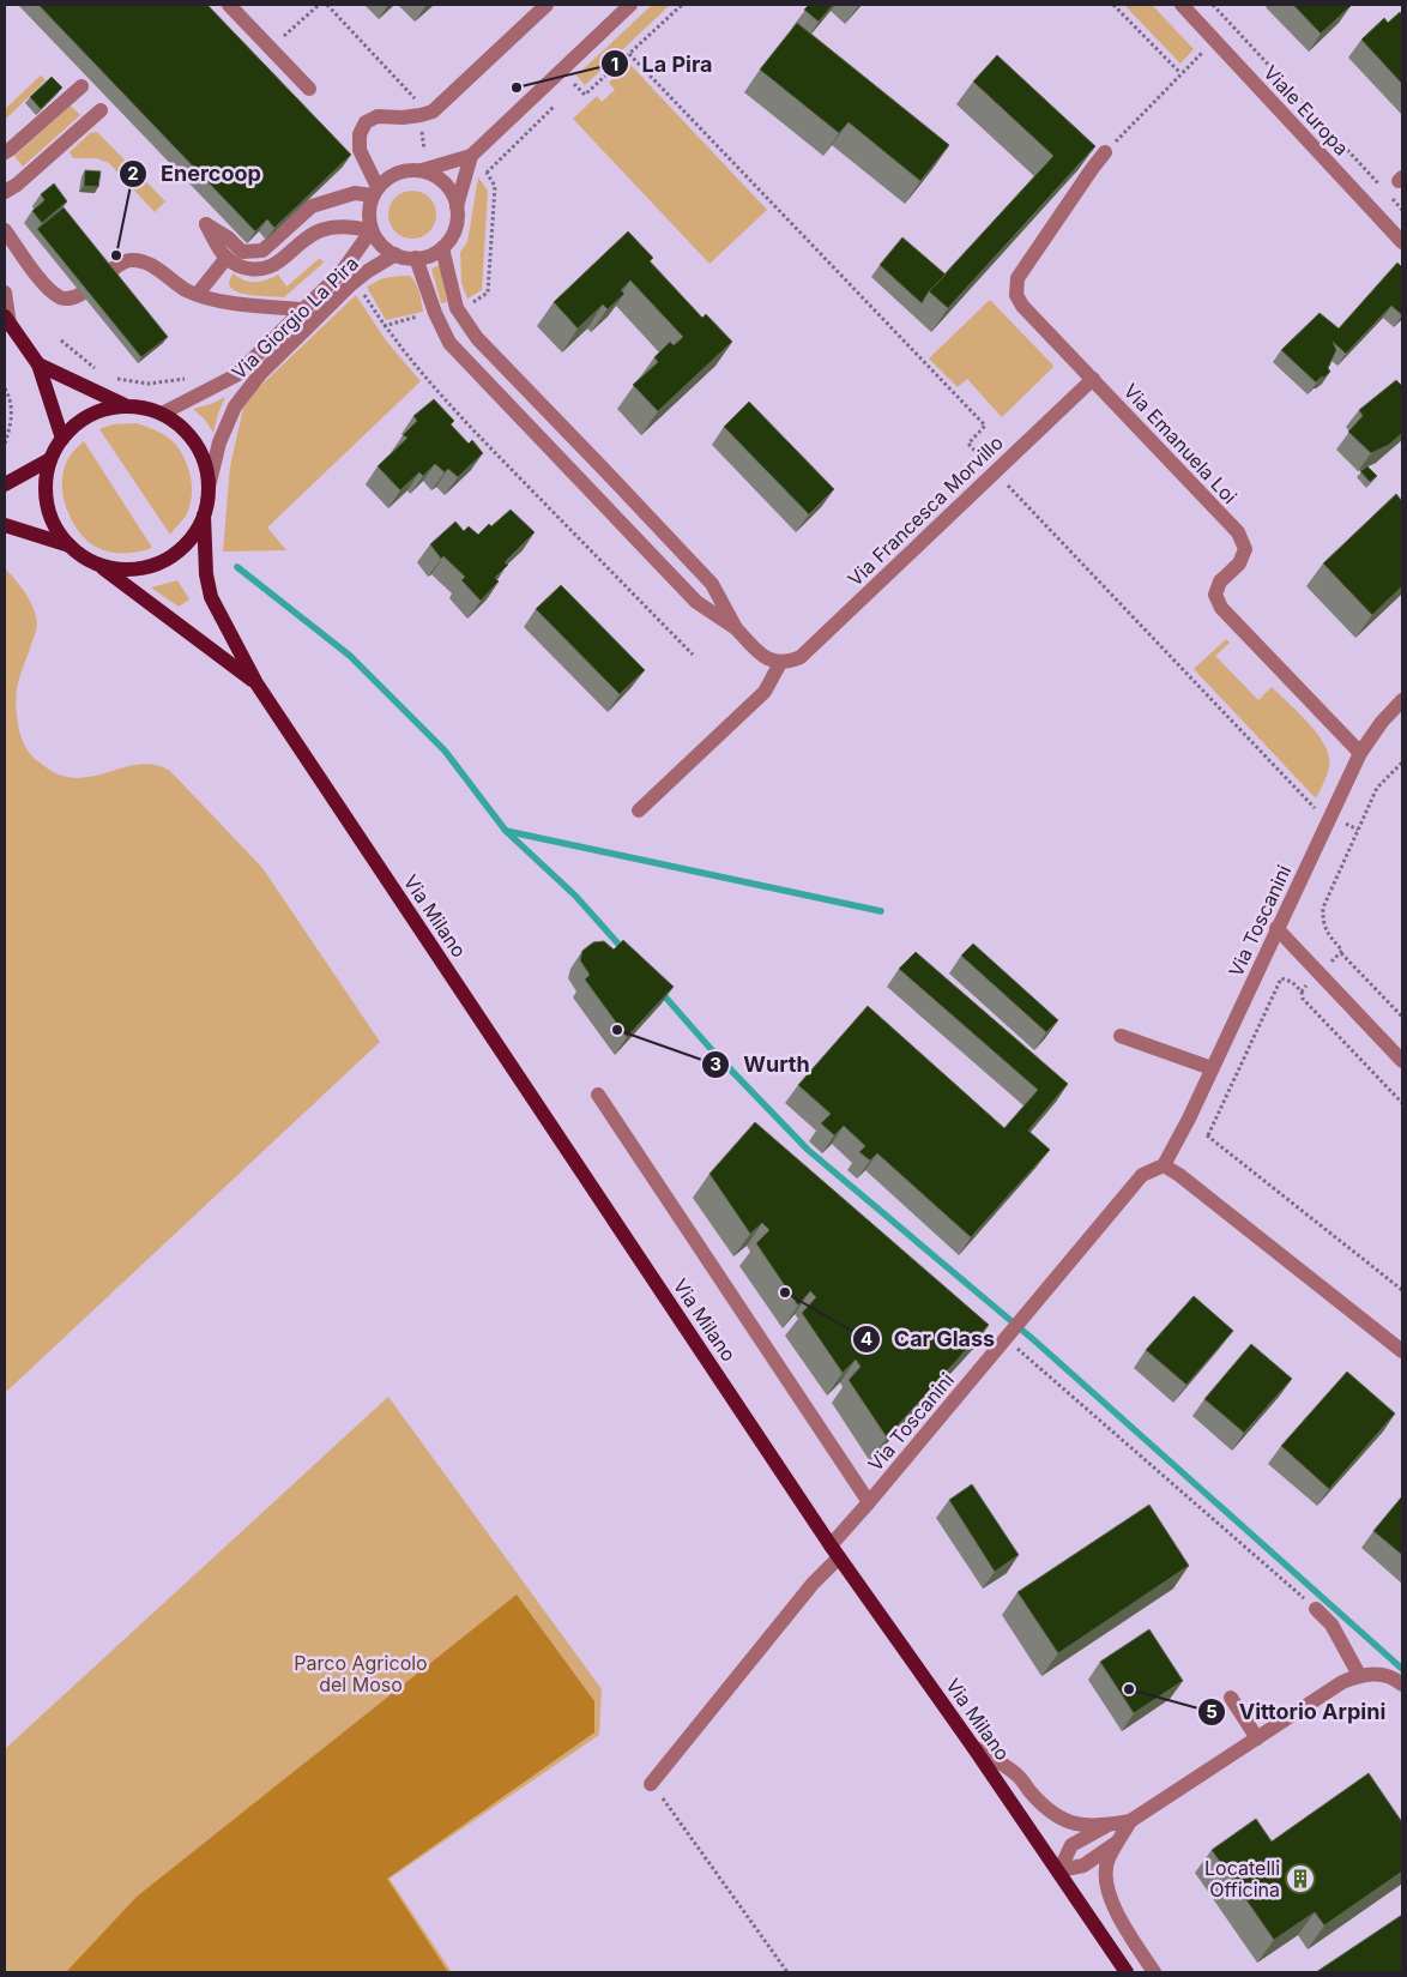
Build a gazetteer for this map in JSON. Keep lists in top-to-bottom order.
{
  "streets": {
    "main road": ["Via Milano"],
    "street": [
      "Viale Europa",
      "Via Giorgio La Pira",
      "Via Emanuela Loi",
      "Via Francesca Morvillo",
      "Via Toscanini"
    ]
  },
  "crossings": [
    ["Via Giorgio La Pira", "Via Milano"],
    ["Via Emanuela Loi", "Via Francesca Morvillo"],
    ["Via Emanuela Loi", "Via Toscanini"],
    ["Via Milano", "Via Toscanini"]
  ],
  "parks": ["Parco Agricolo del Moso"],
  "places": {
    "other": [
      "La Pira",
      "Enercoop",
      "Wurth",
      "Car Glass",
      "Vittorio Arpini"
    ],
    "building": ["Locatelli Officina"]
  }
}
